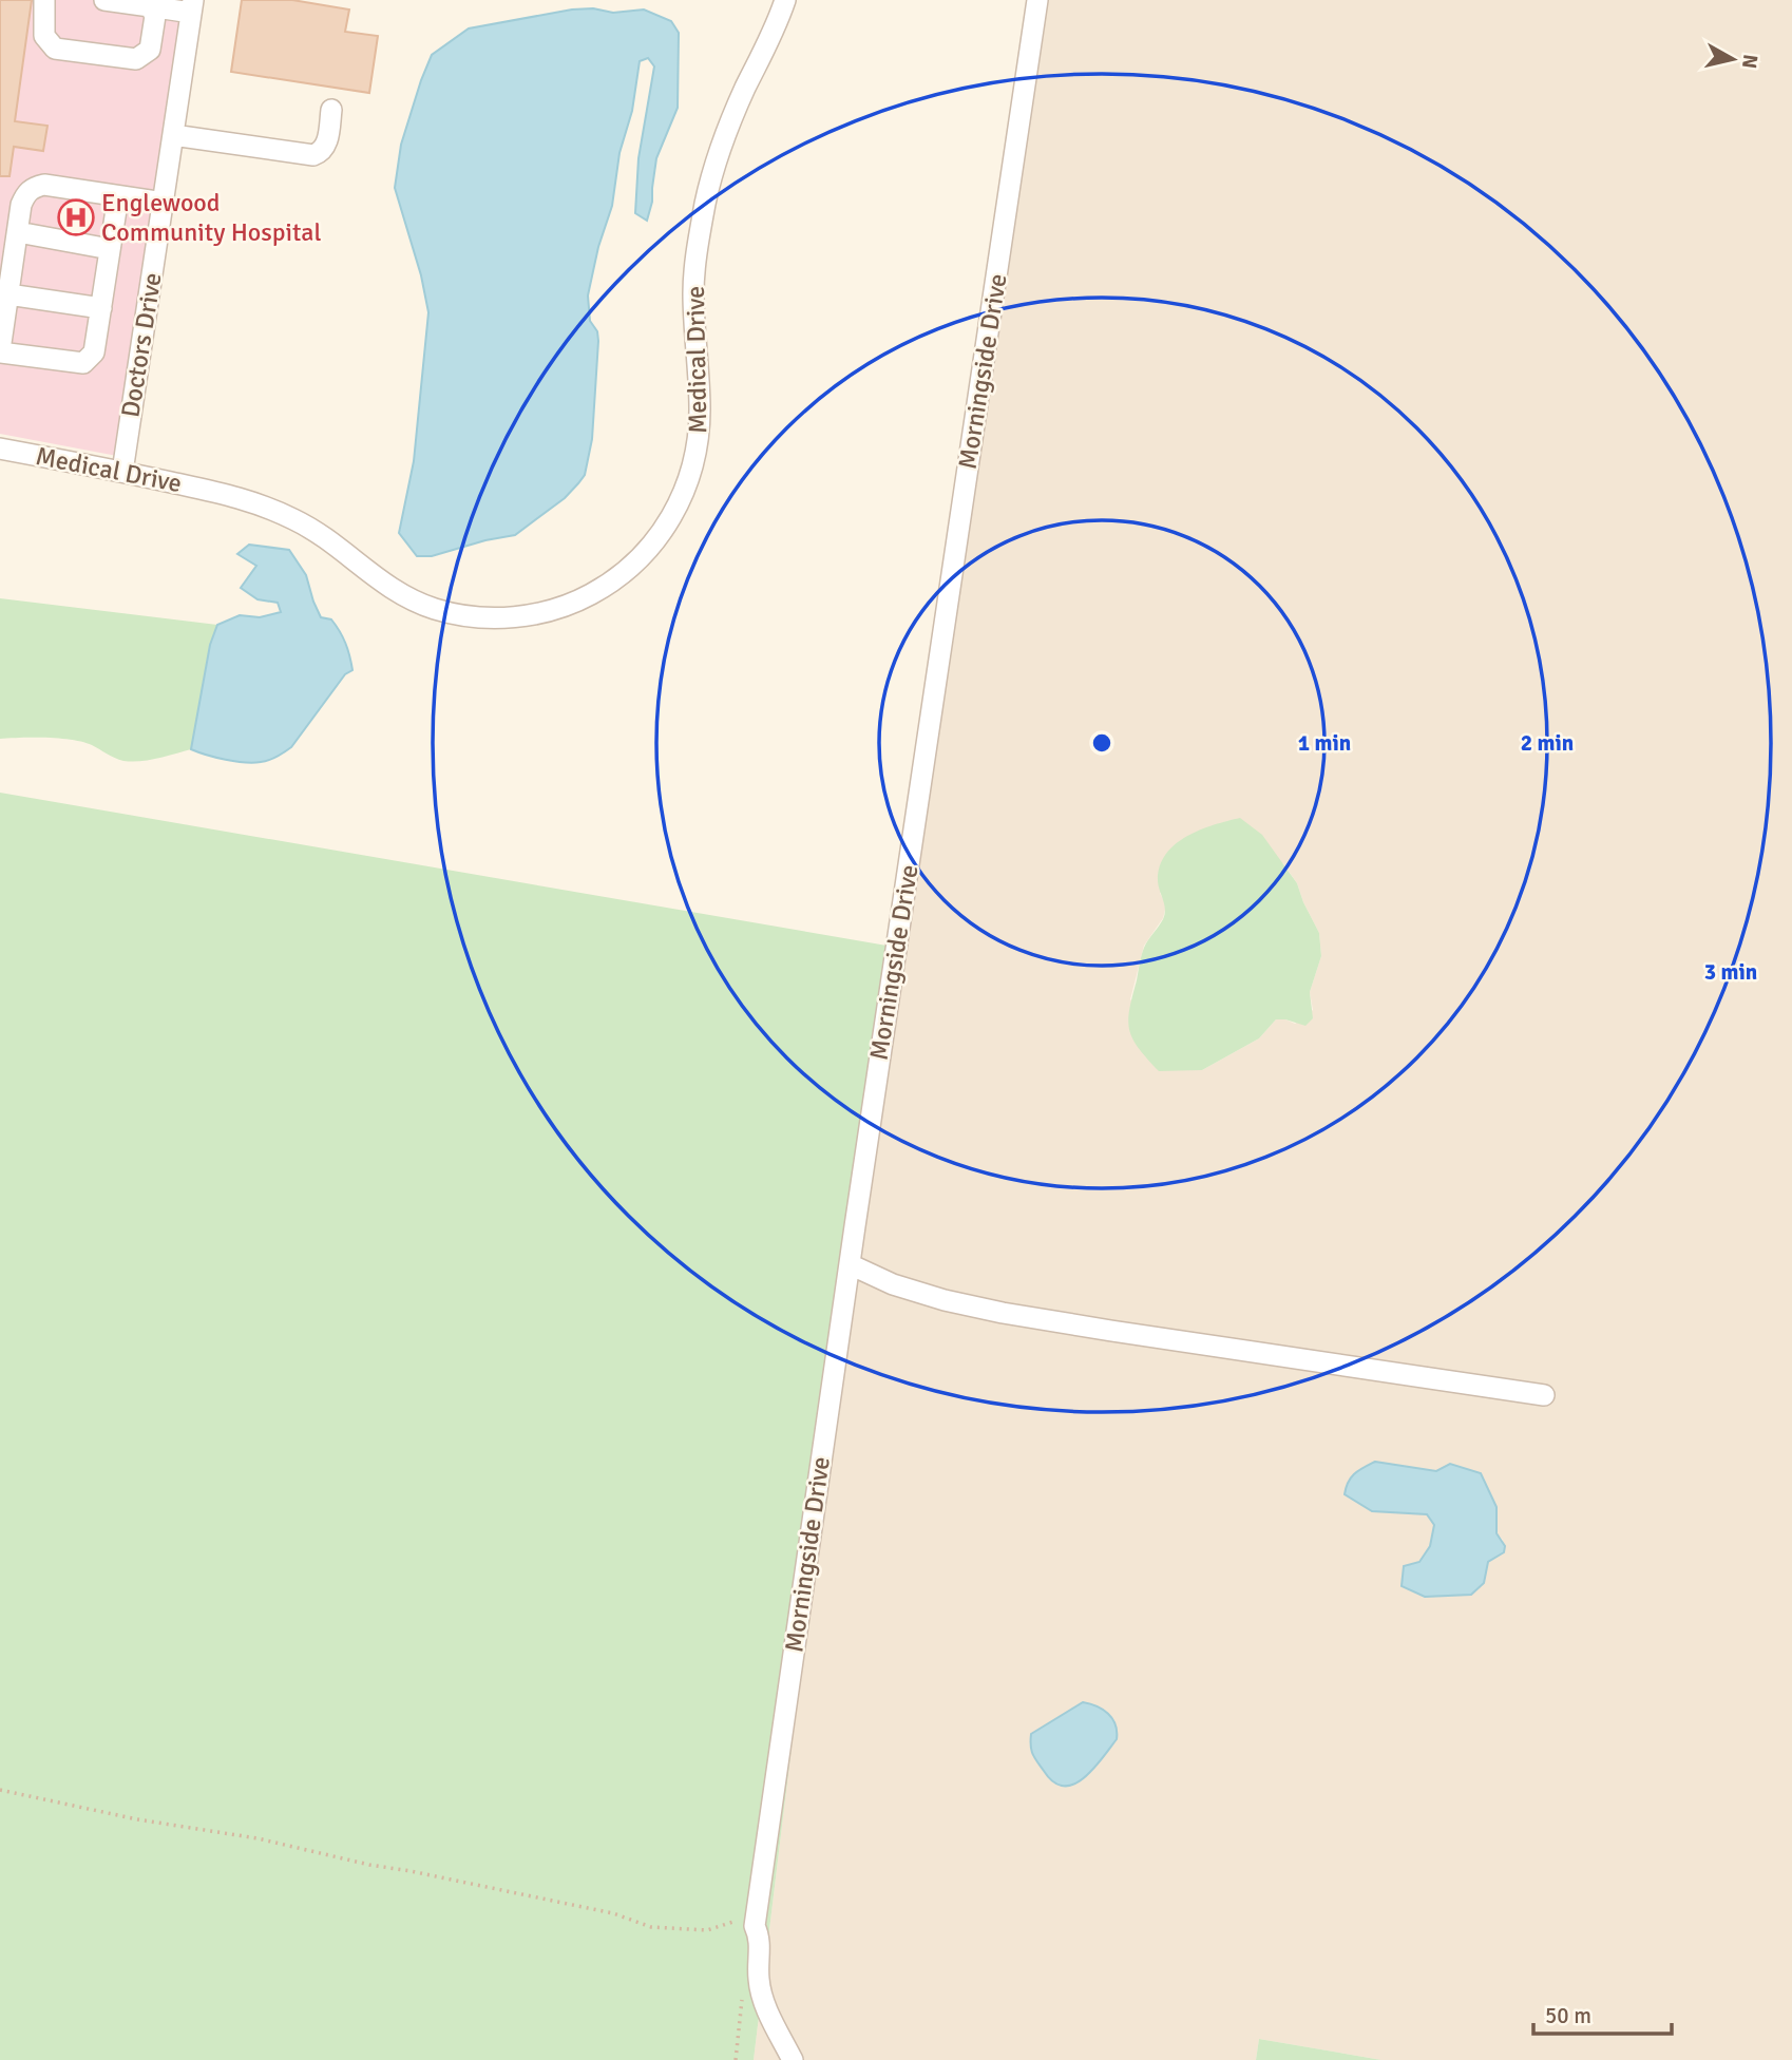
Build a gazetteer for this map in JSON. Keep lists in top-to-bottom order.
{
  "streets": {
    "street": ["Doctors Drive", "Medical Drive", "Morningside Drive"]
  },
  "crossings": [
    ["Doctors Drive", "Medical Drive"]
  ],
  "places": {
    "hospital": ["Englewood Community Hospital"]
  },
  "scale_bar": "50 m",
  "north": "right",
  "rings": ["1 min", "2 min", "3 min"]
}
